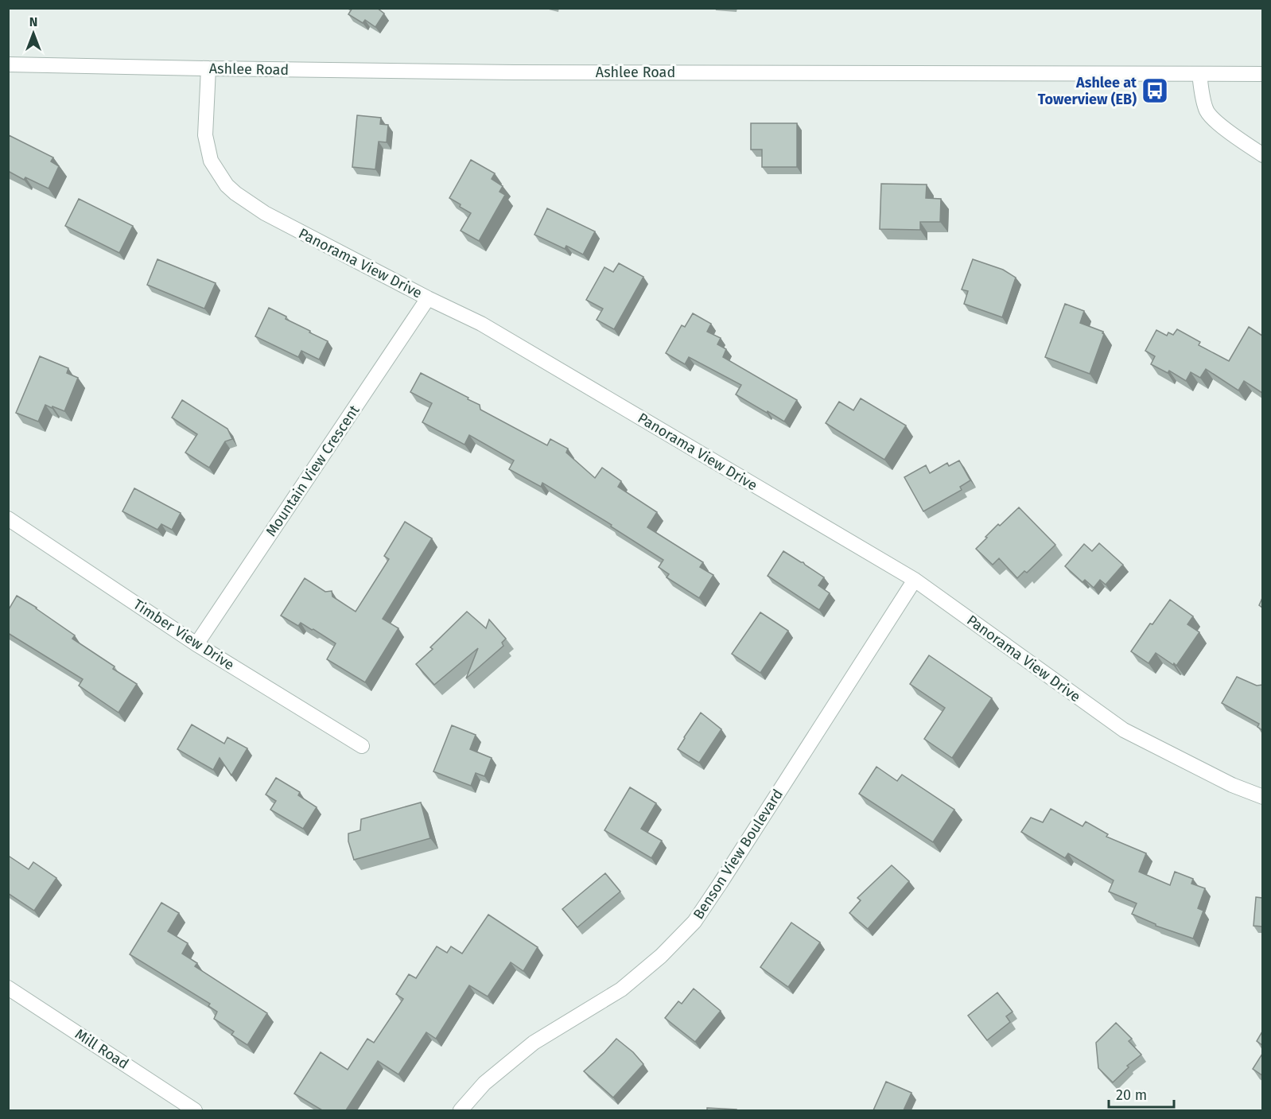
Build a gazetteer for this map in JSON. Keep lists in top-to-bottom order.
{
  "streets": {
    "street": [
      "Ashlee Road",
      "Panorama View Drive",
      "Mountain View Crescent",
      "Timber View Drive",
      "Benson View Boulevard",
      "Mill Road"
    ]
  },
  "crossings": [
    ["Ashlee Road", "Panorama View Drive"],
    ["Panorama View Drive", "Mountain View Crescent"],
    ["Panorama View Drive", "Benson View Boulevard"],
    ["Mountain View Crescent", "Timber View Drive"]
  ],
  "places": {
    "bus stop": ["Ashlee at Towerview (EB)"]
  },
  "scale_bar": "20 m",
  "north": "top"
}
